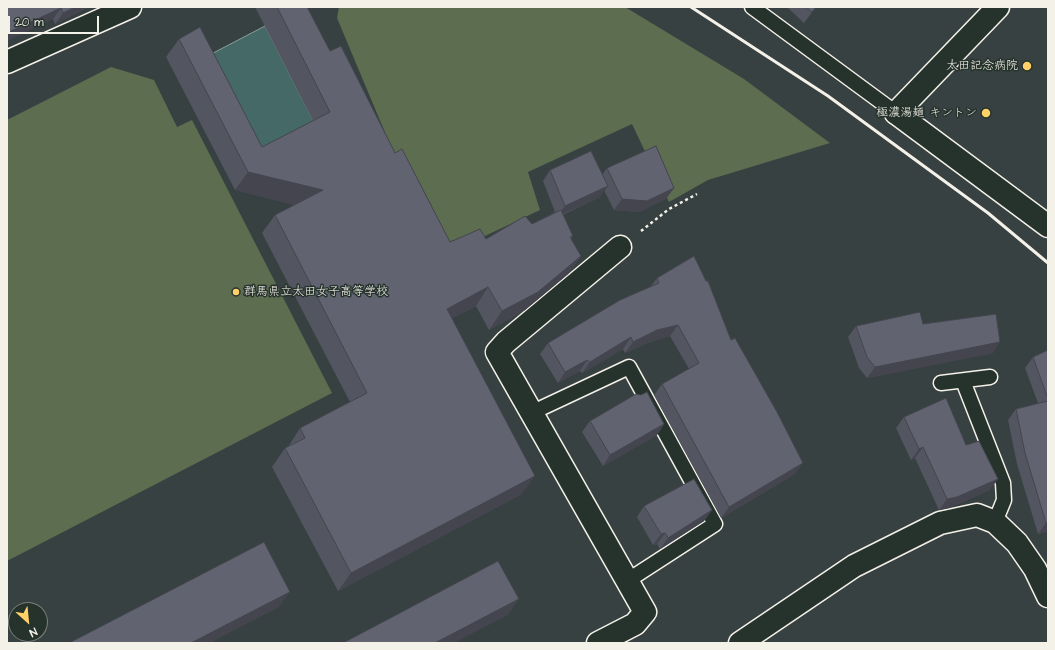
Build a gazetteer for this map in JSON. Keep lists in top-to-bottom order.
{
  "places": ["太田記念病院", "極濃湯麺 キントン", "群馬県立太田女子高等学校"],
  "scale_bar": "20 m",
  "north": "bottom right"
}
